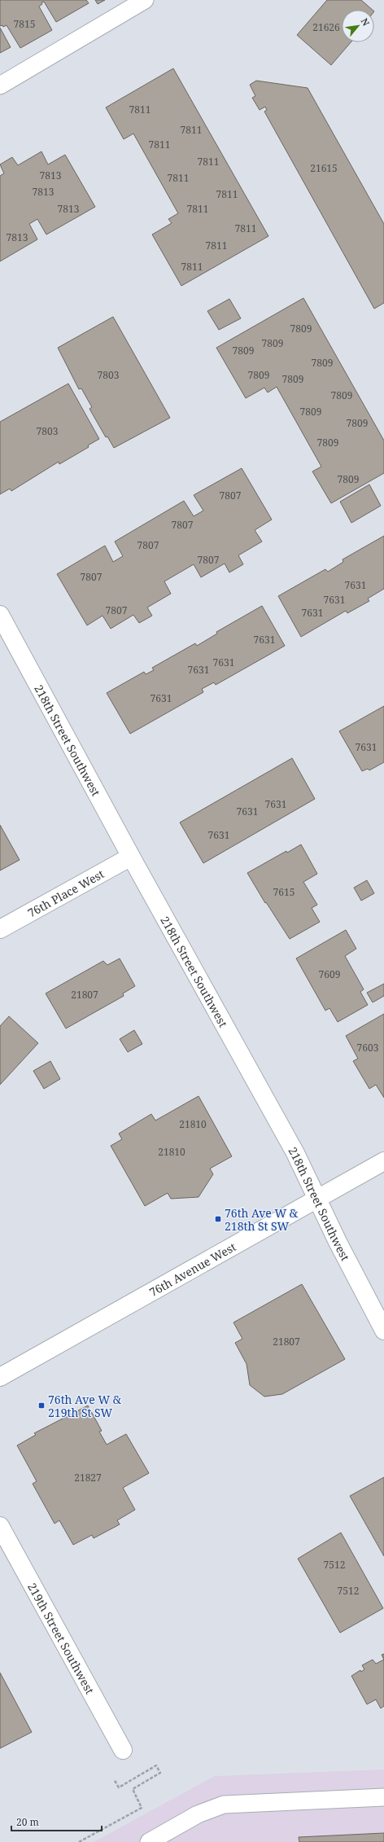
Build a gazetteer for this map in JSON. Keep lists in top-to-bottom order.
{
  "streets": {
    "street": [
      "218th Street Southwest",
      "76th Place West",
      "76th Avenue West",
      "219th Street Southwest"
    ]
  },
  "crossings": [
    ["218th Street Southwest", "76th Place West"],
    ["218th Street Southwest", "76th Avenue West"]
  ],
  "places": {
    "transit": ["76th Ave W & 218th St SW", "76th Ave W & 219th St SW"]
  },
  "house_numbers": [
    "7815",
    "21626",
    "7811",
    "7811",
    "7811",
    "7811",
    "21615",
    "7813",
    "7811",
    "7813",
    "7811",
    "7813",
    "7811",
    "7811",
    "7813",
    "7811",
    "7811",
    "7809",
    "7809",
    "7809",
    "7809",
    "7803",
    "7809",
    "7809",
    "7809",
    "7809",
    "7809",
    "7803",
    "7809",
    "7809",
    "7807",
    "7807",
    "7807",
    "7807",
    "7807",
    "7631",
    "7631",
    "7807",
    "7631",
    "7631",
    "7631",
    "7631",
    "7631",
    "7631",
    "7631",
    "7631",
    "7631",
    "7615",
    "7609",
    "21807",
    "7603",
    "21810",
    "21810",
    "21807",
    "21827",
    "7512",
    "7512"
  ],
  "scale_bar": "20 m",
  "north": "top right"
}
